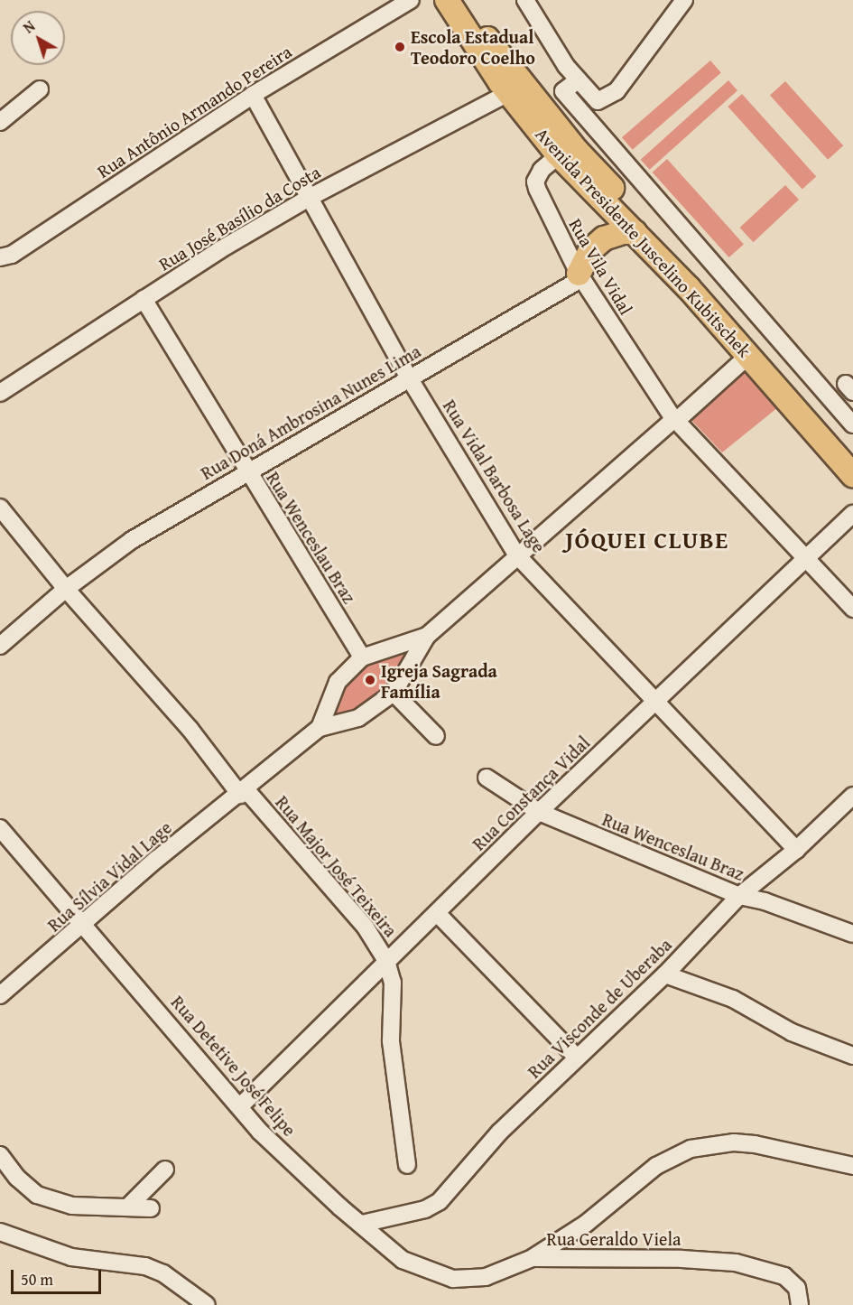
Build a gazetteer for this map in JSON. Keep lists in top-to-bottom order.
{
  "streets": {
    "highway": ["Avenida Presidente Juscelino Kubitschek"],
    "street": [
      "Rua Antônio Armando Pereira",
      "Rua José Basílio da Costa",
      "Rua Vila Vidal",
      "Rua Doná Ambrosina Nunes Lima",
      "Rua Vidal Barbosa Lage",
      "Rua Wenceslau Braz",
      "Rua Constança Vidal",
      "Rua Major José Teixeira",
      "Rua Sílvia Vidal Lage",
      "Rua Visconde de Uberaba",
      "Rua Detetive José Felipe",
      "Rua Geraldo Viela"
    ]
  },
  "crossings": [
    ["Rua Antônio Armando Pereira", "Rua Vidal Barbosa Lage"],
    ["Rua José Basílio da Costa", "Avenida Presidente Juscelino Kubitschek"],
    ["Rua José Basílio da Costa", "Rua Vidal Barbosa Lage"],
    ["Rua José Basílio da Costa", "Rua Wenceslau Braz"],
    ["Avenida Presidente Juscelino Kubitschek", "Rua Vila Vidal"],
    ["Rua Vila Vidal", "Rua Doná Ambrosina Nunes Lima"],
    ["Rua Vila Vidal", "Rua Constança Vidal"],
    ["Rua Doná Ambrosina Nunes Lima", "Rua Vidal Barbosa Lage"],
    ["Rua Doná Ambrosina Nunes Lima", "Rua Wenceslau Braz"],
    ["Rua Doná Ambrosina Nunes Lima", "Rua Major José Teixeira"],
    ["Rua Vidal Barbosa Lage", "Rua Constança Vidal"],
    ["Rua Vidal Barbosa Lage", "Rua Visconde de Uberaba"],
    ["Rua Wenceslau Braz", "Rua Constança Vidal"],
    ["Rua Wenceslau Braz", "Rua Visconde de Uberaba"],
    ["Rua Constança Vidal", "Rua Major José Teixeira"],
    ["Rua Constança Vidal", "Rua Detetive José Felipe"],
    ["Rua Major José Teixeira", "Rua Sílvia Vidal Lage"],
    ["Rua Sílvia Vidal Lage", "Rua Detetive José Felipe"],
    ["Rua Visconde de Uberaba", "Rua Detetive José Felipe"],
    ["Rua Visconde de Uberaba", "Rua Geraldo Viela"],
    ["Rua Detetive José Felipe", "Rua Geraldo Viela"]
  ],
  "districts": ["JÓQUEI CLUBE"],
  "places": ["Escola Estadual Teodoro Coelho", "Igreja Sagrada Família"],
  "scale_bar": "50 m",
  "north": "top left"
}
